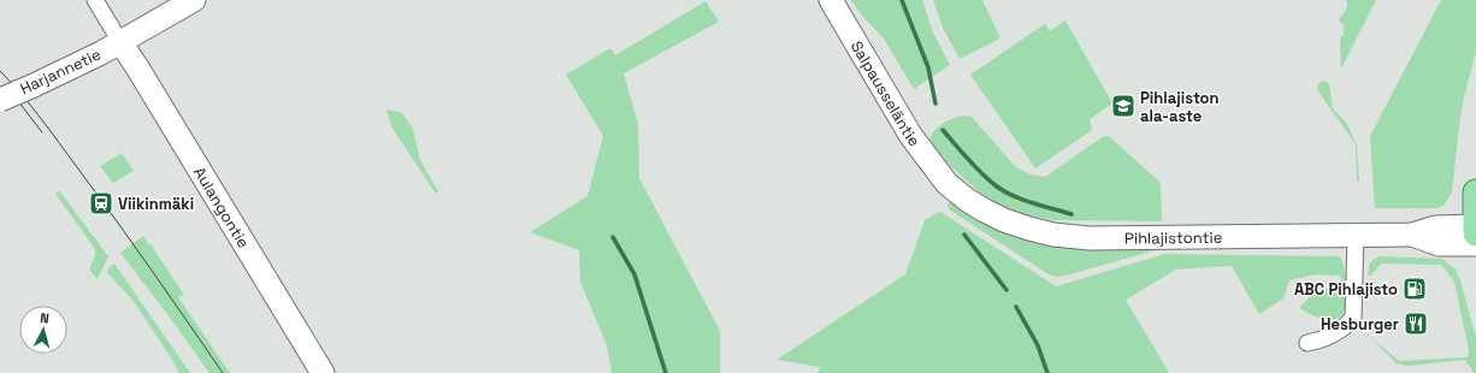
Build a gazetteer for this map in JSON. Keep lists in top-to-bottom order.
{
  "streets": {
    "street": [
      "Harjannetie",
      "Salpausseläntie",
      "Aulangontie",
      "Pihlajistontie"
    ]
  },
  "crossings": [
    ["Harjannetie", "Aulangontie"],
    ["Salpausseläntie", "Pihlajistontie"]
  ],
  "places": {
    "school or university": ["Pihlajiston ala-aste"],
    "station": ["Viikinmäki"],
    "fuel station": ["ABC Pihlajisto"],
    "restaurant": ["Hesburger"]
  },
  "north": "top"
}
